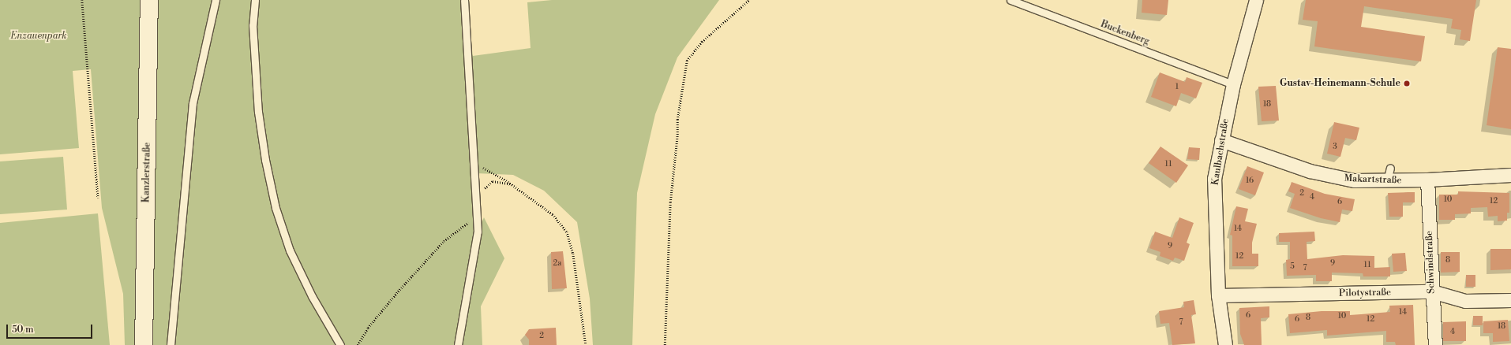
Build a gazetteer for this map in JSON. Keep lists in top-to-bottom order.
{
  "streets": {
    "main road": ["Kanzlerstraße"],
    "street": [
      "Kaulbachstraße",
      "Makartstraße",
      "Schwindstraße",
      "Pilotystraße"
    ],
    "lane": ["Buckenberg"]
  },
  "crossings": [
    ["Buckenberg", "Kaulbachstraße"],
    ["Kaulbachstraße", "Makartstraße"],
    ["Kaulbachstraße", "Pilotystraße"],
    ["Makartstraße", "Schwindstraße"],
    ["Schwindstraße", "Pilotystraße"]
  ],
  "parks": ["Enzauenpark"],
  "places": ["Gustav-Heinemann-Schule"],
  "house_numbers": [
    "1",
    "18",
    "3",
    "11",
    "16",
    "2",
    "4",
    "10",
    "12",
    "6",
    "14",
    "9",
    "12",
    "8",
    "2a",
    "9",
    "11",
    "5",
    "7",
    "14",
    "6",
    "10",
    "8",
    "6",
    "12",
    "7",
    "18",
    "4",
    "2"
  ],
  "scale_bar": "50 m"
}
